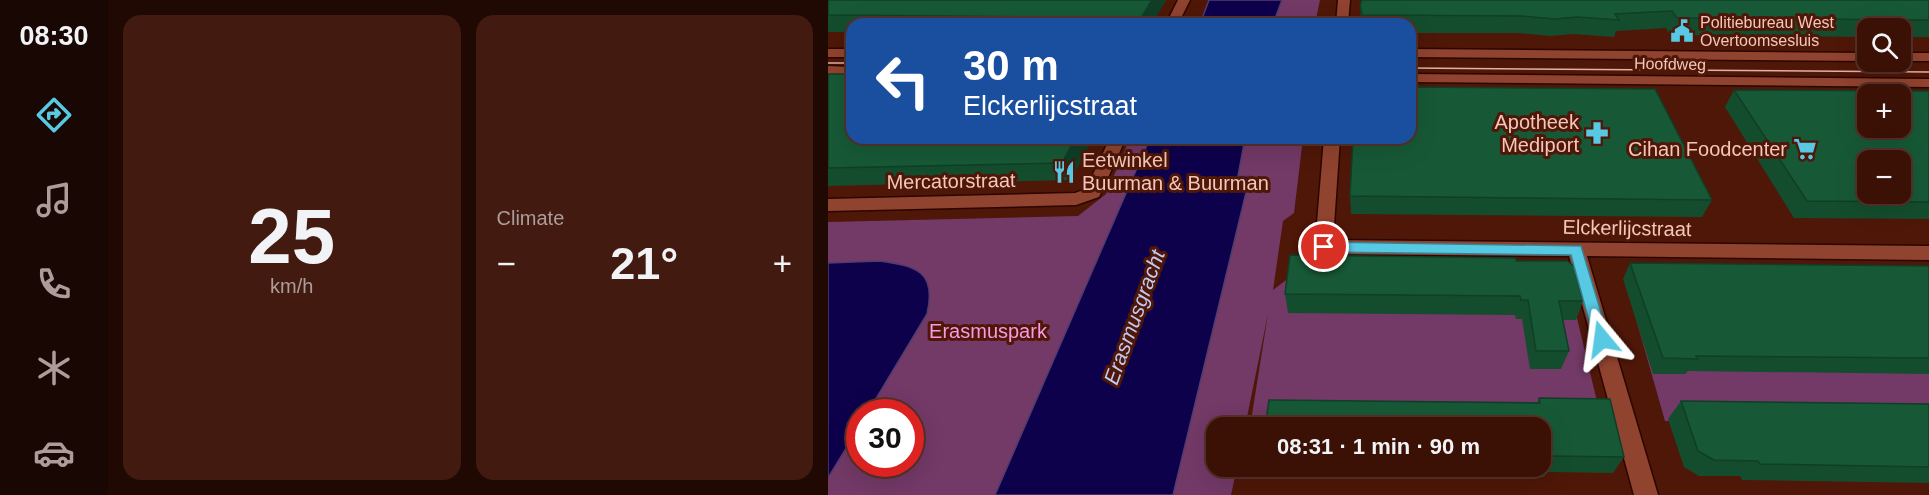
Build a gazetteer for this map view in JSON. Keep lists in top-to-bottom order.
{
  "streets": {
    "street": ["Hoofdweg", "Mercatorstraat", "Elckerlijcstraat"]
  },
  "water": ["Erasmusgracht"],
  "parks": ["Erasmuspark"],
  "places": {
    "public building": ["Politiebureau West Overtoomsesluis"],
    "pharmacy": ["Apotheek Mediport"],
    "supermarket": ["Cihan Foodcenter"],
    "restaurant": ["Eetwinkel Buurman & Buurman"]
  },
  "page": {
    "tabs": "08:30",
    "tile": [
      ["25", "km/h"],
      "Climate"
    ],
    "map_buttons": ["+", "−"],
    "turn": ["30 m", "Elckerlijcstraat"],
    "heat": ["−", "21°", "+"],
    "limit": "30",
    "trip": "08:31 · 1 min · 90 m"
  }
}
